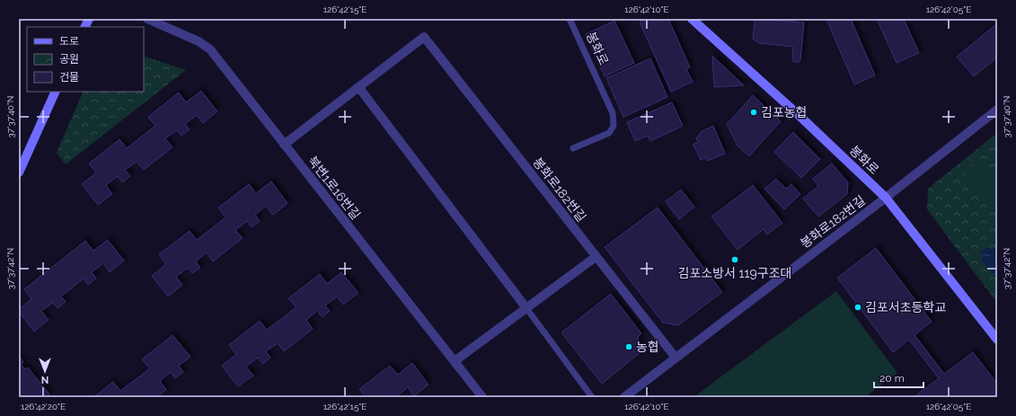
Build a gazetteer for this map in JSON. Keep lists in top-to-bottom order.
{
  "streets": {
    "street": ["봉화로", "북변1로16번길", "봉화로182번길"]
  },
  "crossings": [
    ["봉화로", "봉화로182번길"]
  ],
  "places": [
    "김포농협",
    "김포소방서 119구조대",
    "김포서초등학교",
    "농협"
  ],
  "legend": ["도로", "공원", "건물"],
  "scale_bar": "20 m",
  "north": "bottom",
  "coordinates": [
    "126°42'15\"E",
    "126°42'10\"E",
    "126°42'05\"E",
    "37°37'40\"N",
    "37°37'42\"N",
    "126°42'20\"E"
  ]
}
